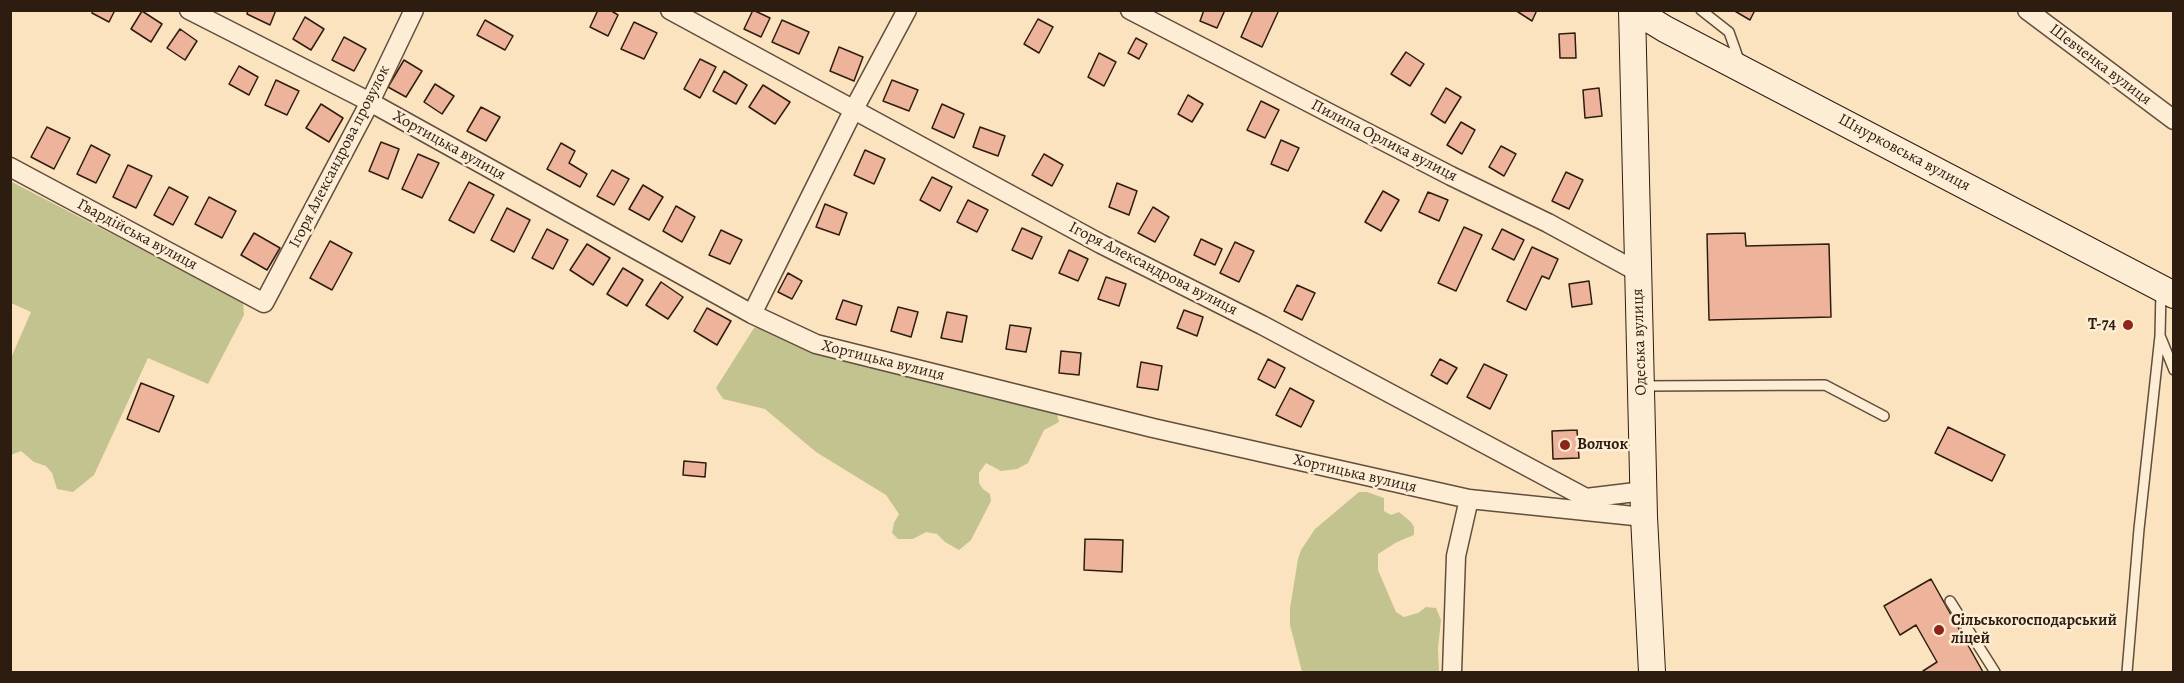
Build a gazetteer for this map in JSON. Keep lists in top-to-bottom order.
{
  "streets": {
    "street": [
      "Шевченка вулиця",
      "Пилипа Орлика вулиця",
      "Хортицька вулиця",
      "Шнурковська вулиця",
      "Ігоря Александрова провулок",
      "Гвардійська вулиця",
      "Ігоря Александрова вулиця",
      "Одеська вулиця"
    ]
  },
  "crossings": [
    ["Пилипа Орлика вулиця", "Одеська вулиця"],
    ["Хортицька вулиця", "Ігоря Александрова провулок"],
    ["Хортицька вулиця", "Одеська вулиця"],
    ["Шнурковська вулиця", "Одеська вулиця"],
    ["Ігоря Александрова провулок", "Гвардійська вулиця"],
    ["Ігоря Александрова вулиця", "Одеська вулиця"]
  ],
  "places": ["Т-74", "Волчок", "Сільськогосподарський ліцей"]
}
